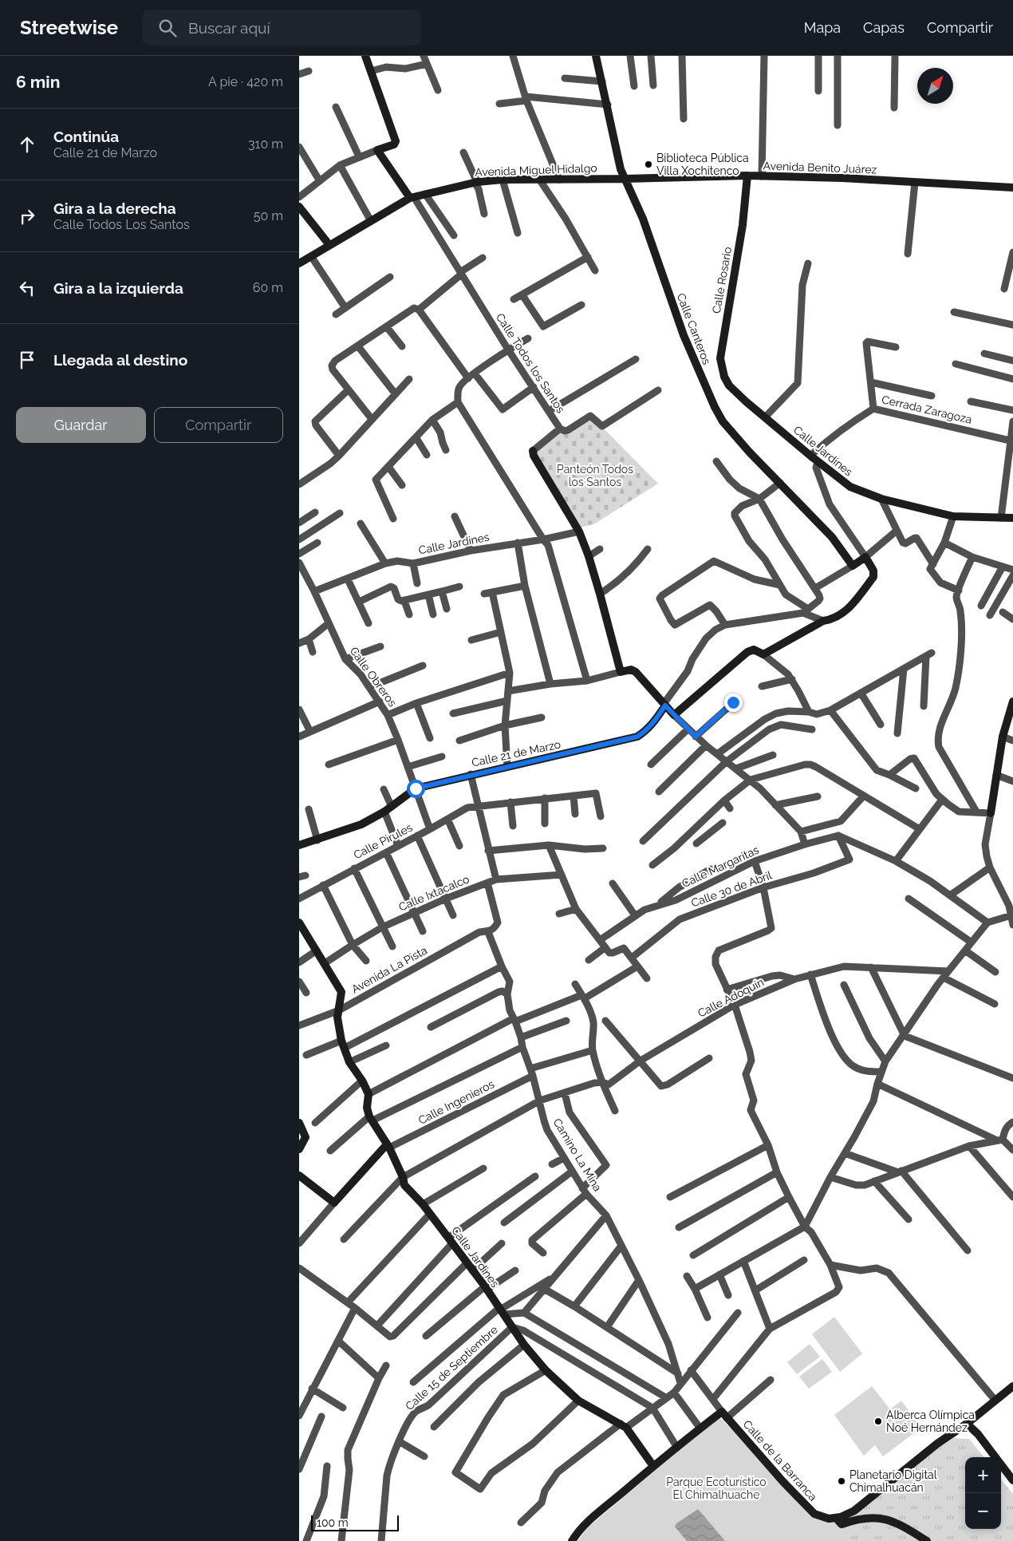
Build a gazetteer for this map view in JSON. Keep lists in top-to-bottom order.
{
  "streets": {
    "street": [
      "Avenida Benito Juárez",
      "Avenida Miguel Hidalgo",
      "Calle Rosario",
      "Calle Canteros",
      "Calle Todos los Santos",
      "Cerrada Zaragoza",
      "Calle Jardines",
      "Calle Obreros",
      "Calle 21 de Marzo",
      "Calle Pirules",
      "Calle Margaritas",
      "Calle 30 de Abril",
      "Calle Ixtacalco",
      "Avenida La Pista",
      "Calle Adoquín",
      "Calle Ingenieros",
      "Camino La Mina",
      "Calle 15 de Septiembre",
      "Calle de la Barranca"
    ]
  },
  "crossings": [
    ["Avenida Benito Juárez", "Avenida Miguel Hidalgo"],
    ["Avenida Benito Juárez", "Calle Rosario"],
    ["Avenida Benito Juárez", "Calle Canteros"],
    ["Avenida Miguel Hidalgo", "Calle Canteros"],
    ["Avenida Miguel Hidalgo", "Calle Todos los Santos"],
    ["Calle Rosario", "Calle Jardines"],
    ["Calle Todos los Santos", "Calle Jardines"],
    ["Cerrada Zaragoza", "Calle Jardines"],
    ["Calle Jardines", "Calle Obreros"],
    ["Calle Jardines", "Calle Ixtacalco"],
    ["Calle Jardines", "Avenida La Pista"],
    ["Calle Jardines", "Calle Adoquín"],
    ["Calle Jardines", "Calle Ingenieros"],
    ["Calle Jardines", "Calle 15 de Septiembre"],
    ["Calle Obreros", "Calle 21 de Marzo"],
    ["Calle Obreros", "Calle Pirules"],
    ["Calle Margaritas", "Calle 30 de Abril"],
    ["Calle Adoquín", "Camino La Mina"],
    ["Calle Ingenieros", "Camino La Mina"]
  ],
  "parks": ["Panteón Todos los Santos", "Parque Ecoturístico El Chimalhuache"],
  "places": ["Biblioteca Pública Villa Xochitenco", "Alberca Olímpica Noé Hernández", "Planetario Digital Chimalhuacán"],
  "scale_bar": "100 m",
  "north": "top right",
  "page": {
    "header": "Streetwise",
    "search": "Buscar aquí",
    "nav": ["Mapa", "Capas", "Compartir"],
    "heading": ["6 min", "A pie · 420 m"],
    "list": [
      ["Continúa", "Calle 21 de Marzo", "310 m"],
      ["Gira a la derecha", "Calle Todos Los Santos", "50 m"],
      ["Gira a la izquierda", "60 m"],
      "Llegada al destino"
    ],
    "buttons": ["Guardar", "Compartir"],
    "map_buttons": ["+", "−"],
    "scale": "100 m"
  }
}
